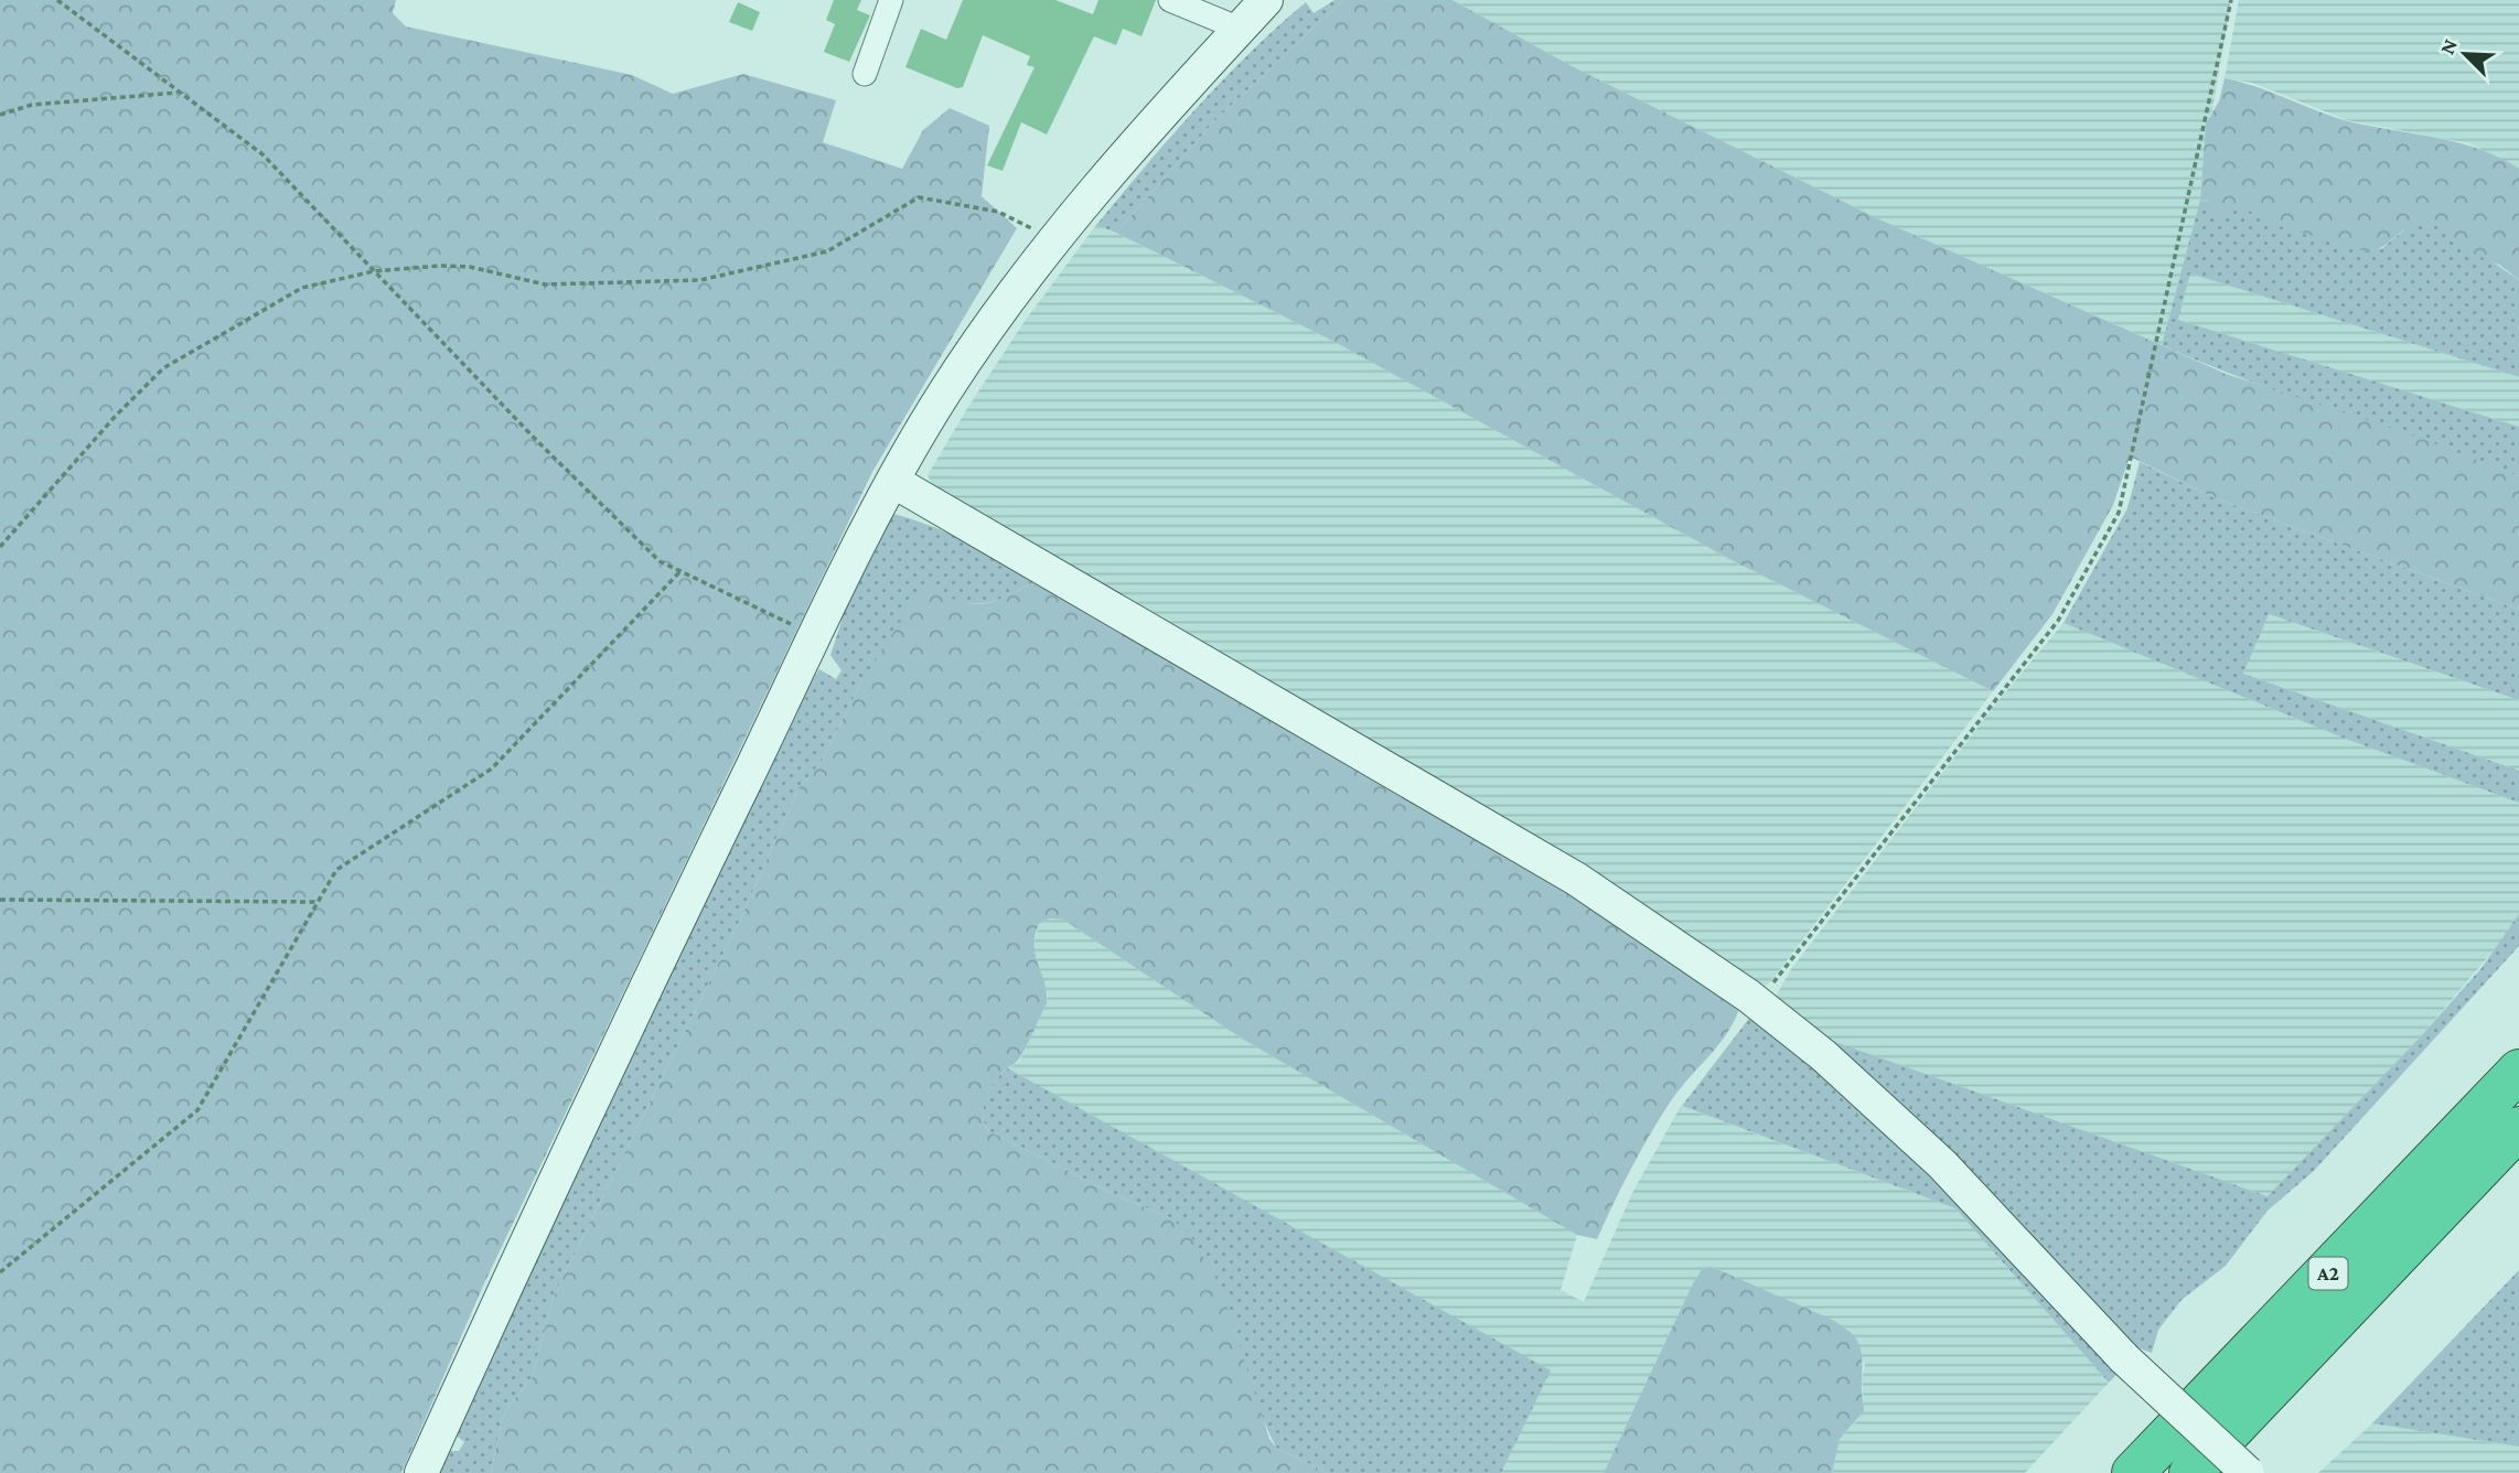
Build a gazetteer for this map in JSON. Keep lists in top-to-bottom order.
{
  "streets": {
    "highway": ["A2"]
  },
  "north": "top left"
}
